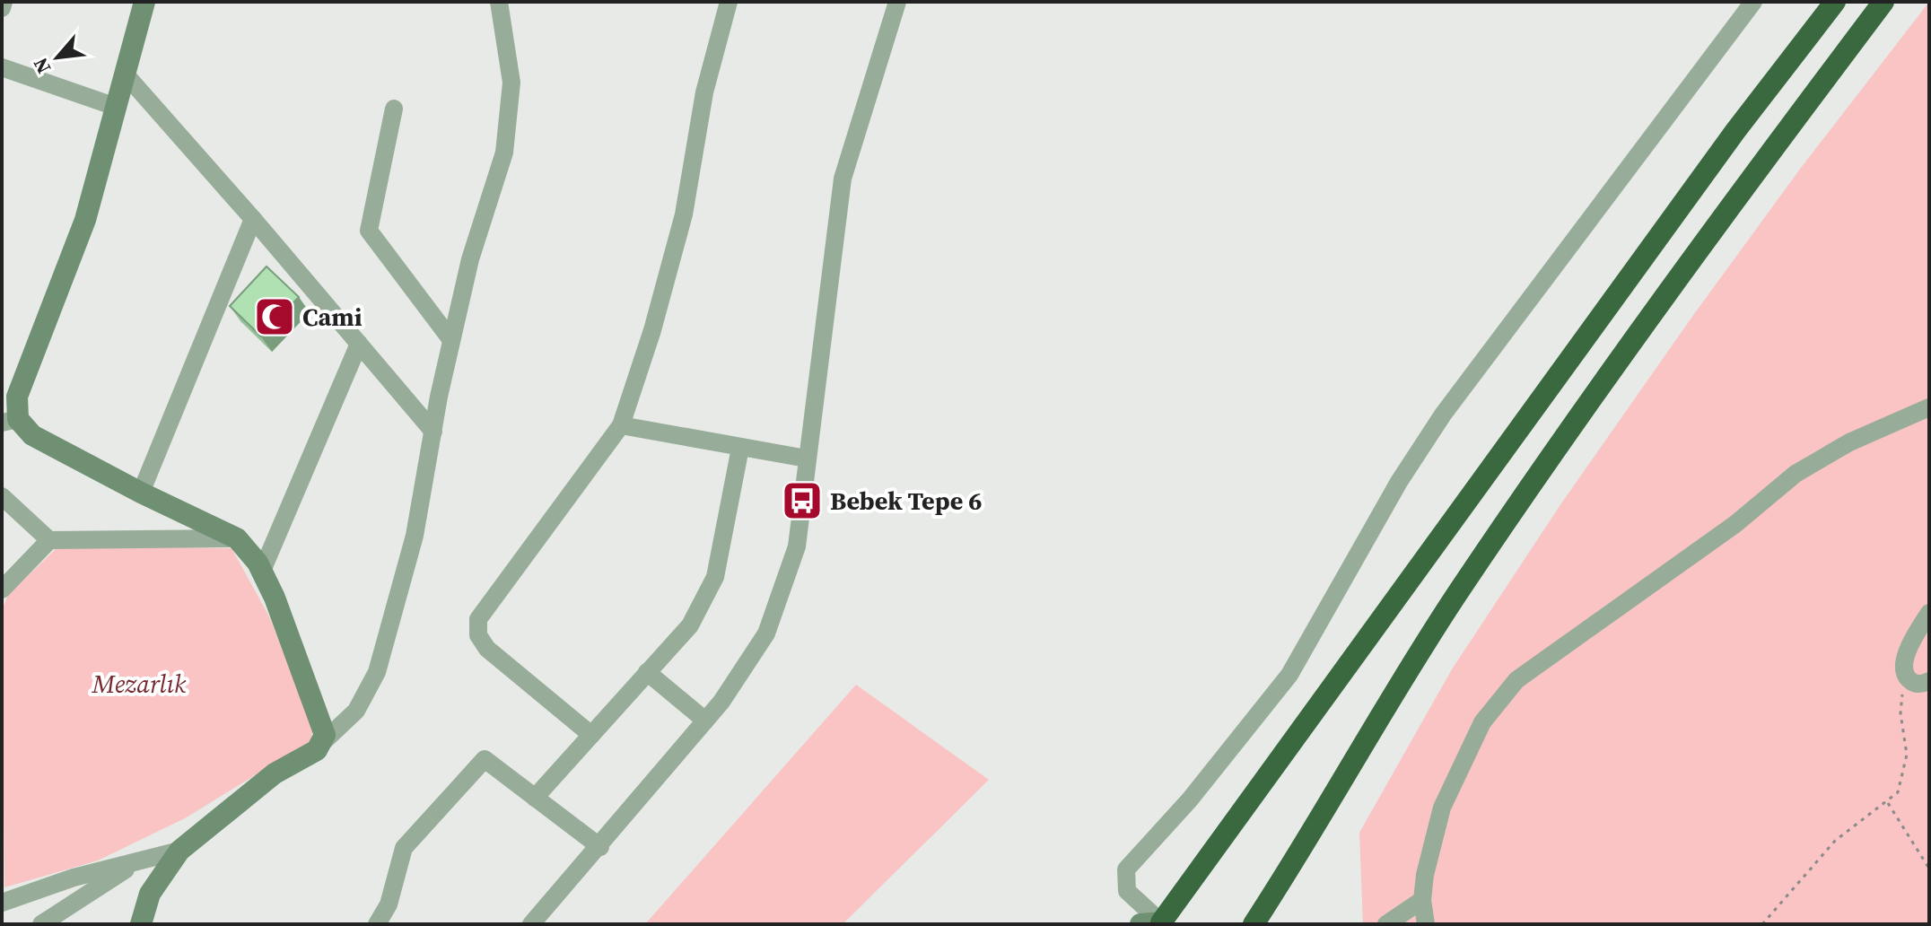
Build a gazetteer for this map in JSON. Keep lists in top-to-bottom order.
{
  "parks": ["Mezarlık"],
  "places": {
    "mosque": ["Cami"],
    "bus stop": ["Bebek Tepe 6"]
  },
  "north": "bottom left"
}
